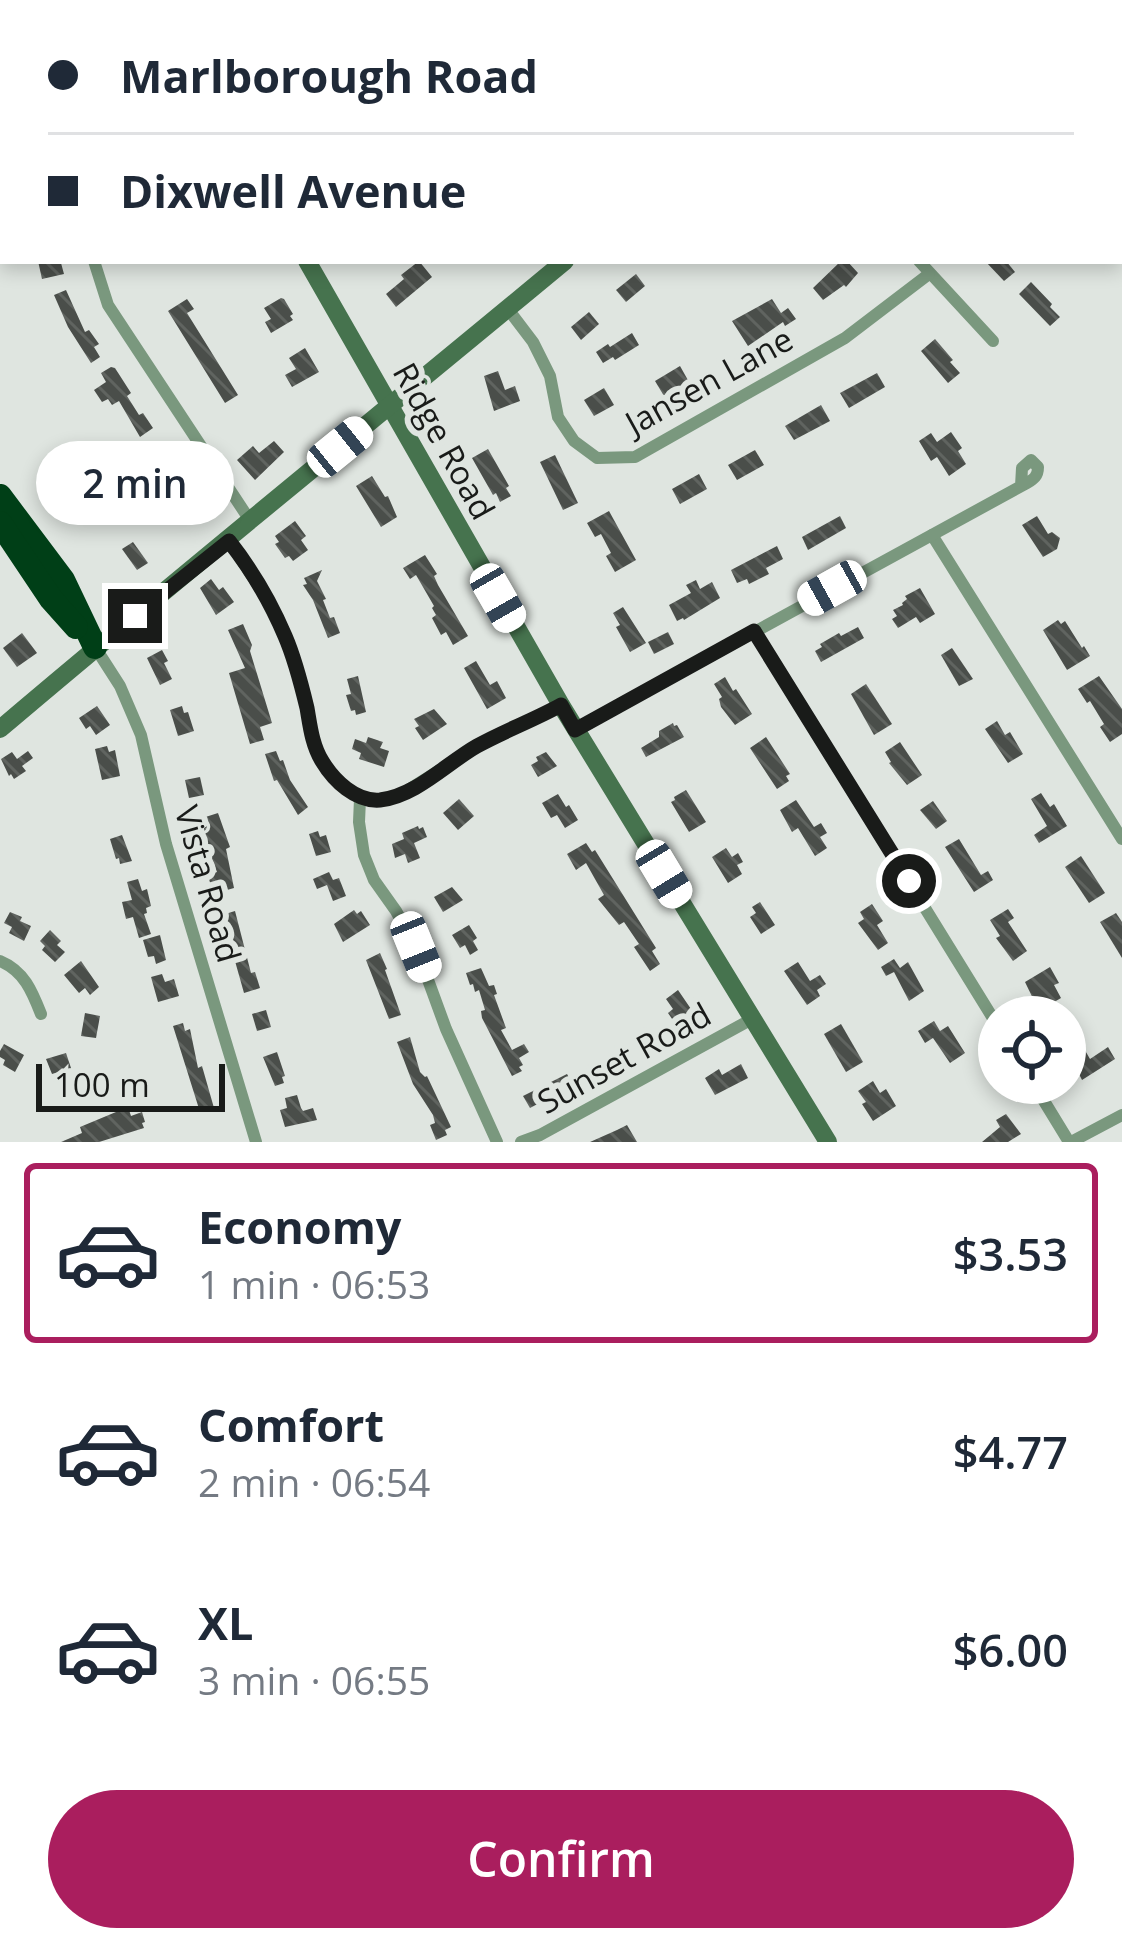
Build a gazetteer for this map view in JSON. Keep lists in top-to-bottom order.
{
  "streets": {
    "main road": ["Ridge Road"],
    "street": ["Jansen Lane", "Vista Road", "Sunset Road"]
  },
  "crossings": [
    ["Ridge Road", "Sunset Road"]
  ],
  "scale_bar": "100 m",
  "page": {
    "banner": ["Marlborough Road", "Dixwell Avenue"],
    "bubble": "2 min",
    "scale": "100 m",
    "list": [
      {
        "name": "Economy",
        "note": "1 min · 06:53",
        "value": "$3.53"
      },
      {
        "name": "Comfort",
        "note": "2 min · 06:54",
        "value": "$4.77"
      },
      {
        "name": "XL",
        "note": "3 min · 06:55",
        "value": "$6.00"
      }
    ],
    "buttons": "Confirm"
  }
}
